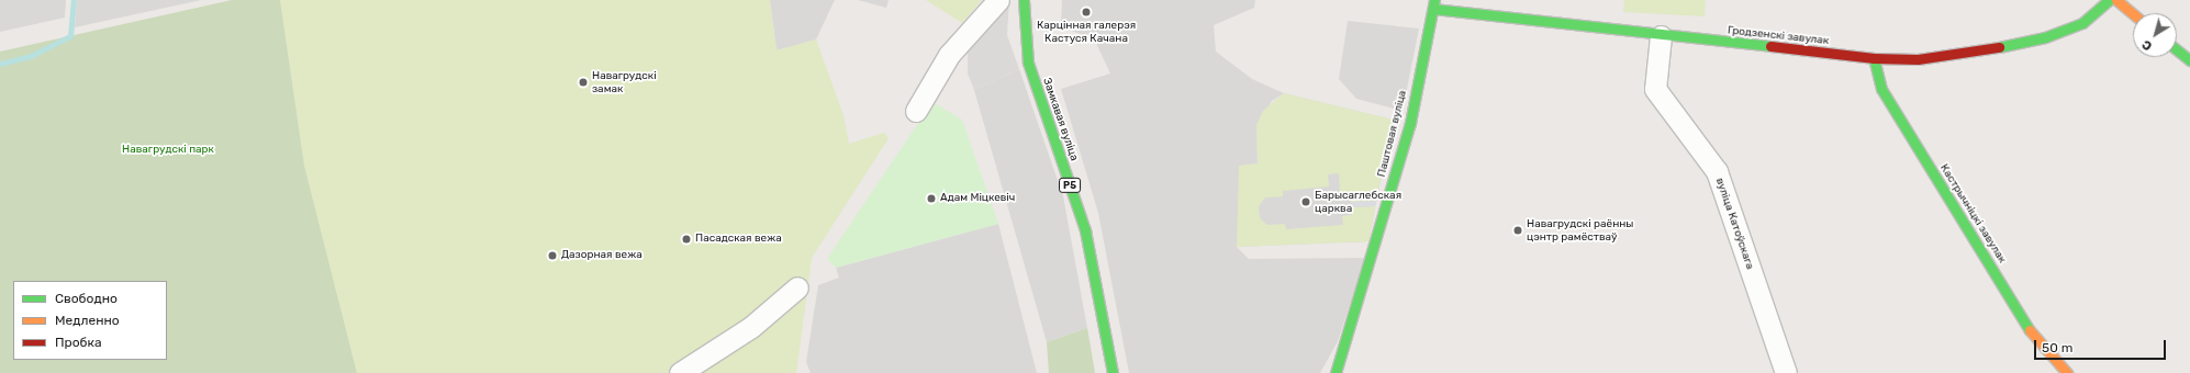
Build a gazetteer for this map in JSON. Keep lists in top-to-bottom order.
{
  "streets": {
    "street": [
      "Гродзенскі завулак",
      "Замкавая вуліца",
      "Паштовая вуліца",
      "Р5",
      "Кастрычніцкі завулак",
      "вуліца Катоўскага"
    ]
  },
  "crossings": [
    ["Гродзенскі завулак", "Паштовая вуліца"],
    ["Гродзенскі завулак", "Кастрычніцкі завулак"],
    ["Гродзенскі завулак", "вуліца Катоўскага"]
  ],
  "parks": ["Навагрудскі парк"],
  "places": [
    "Карцінная галерэя Кастуся Качана",
    "Навагрудскі замак",
    "Адам Міцкевіч",
    "Барысаглебская царква",
    "Навагрудскі раённы цэнтр рамёстваў",
    "Пасадская вежа",
    "Дазорная вежа"
  ],
  "legend": ["Свободно", "Медленно", "Пробка"],
  "scale_bar": "50 m",
  "north": "bottom left"
}
